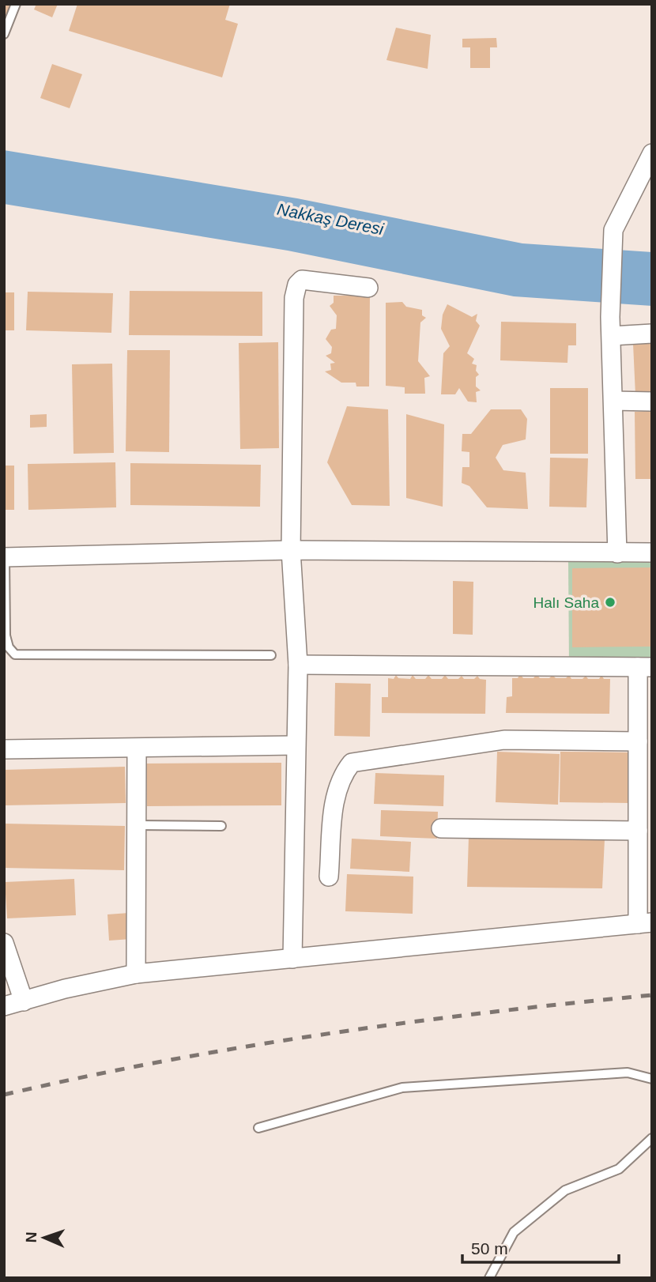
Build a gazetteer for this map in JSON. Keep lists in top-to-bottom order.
{
  "water": ["Nakkaş Deresi"],
  "places": ["Halı Saha"],
  "scale_bar": "50 m",
  "north": "left"
}
